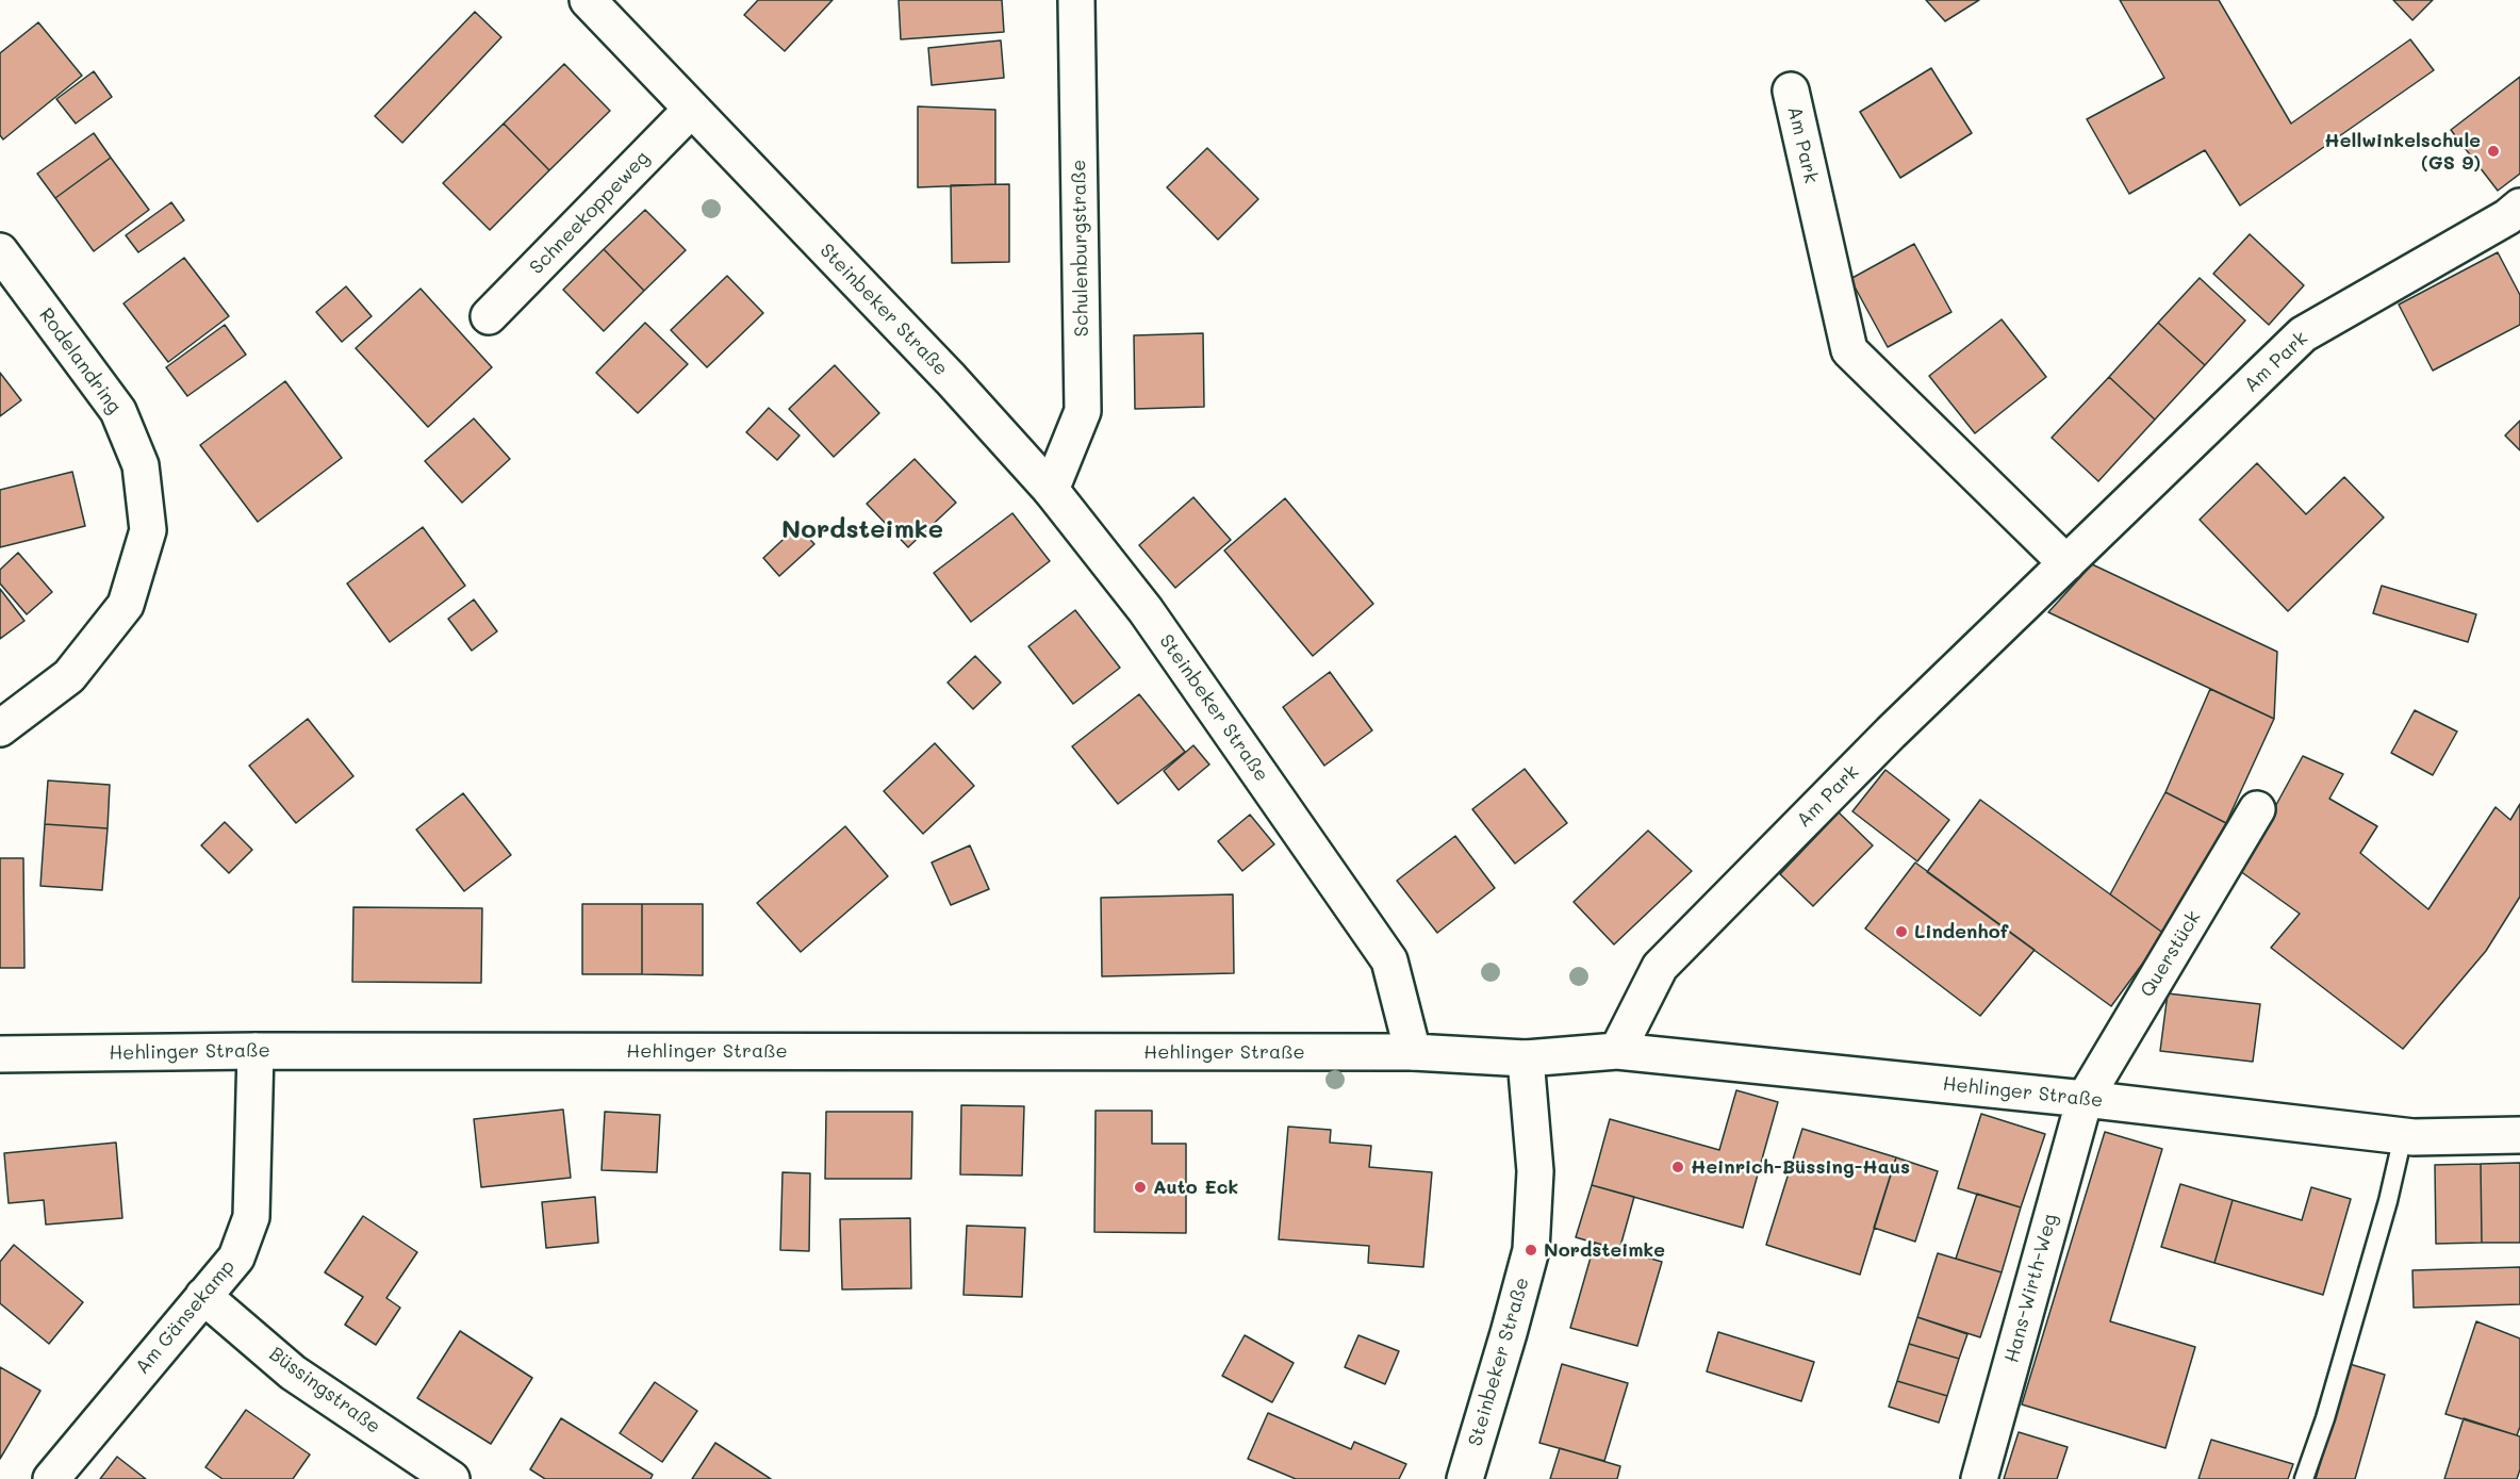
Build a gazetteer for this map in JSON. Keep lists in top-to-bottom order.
{
  "streets": {
    "street": [
      "Am Park",
      "Schneekoppeweg",
      "Schulenburgstraße",
      "Steinbeker Straße",
      "Rodelandring",
      "Querstück",
      "Hehlinger Straße",
      "Hans-Wirth-Weg",
      "Am Gänsekamp",
      "Büssingstraße"
    ]
  },
  "crossings": [
    ["Am Park", "Hehlinger Straße"],
    ["Schneekoppeweg", "Steinbeker Straße"],
    ["Schulenburgstraße", "Steinbeker Straße"],
    ["Steinbeker Straße", "Hehlinger Straße"],
    ["Querstück", "Hehlinger Straße"],
    ["Querstück", "Hans-Wirth-Weg"],
    ["Hehlinger Straße", "Hans-Wirth-Weg"],
    ["Hehlinger Straße", "Am Gänsekamp"],
    ["Am Gänsekamp", "Büssingstraße"]
  ],
  "districts": ["Nordsteimke"],
  "places": [
    "Hellwinkelschule (GS 9)",
    "Lindenhof",
    "Heinrich-Büssing-Haus",
    "Auto Eck",
    "Nordsteimke"
  ]
}
